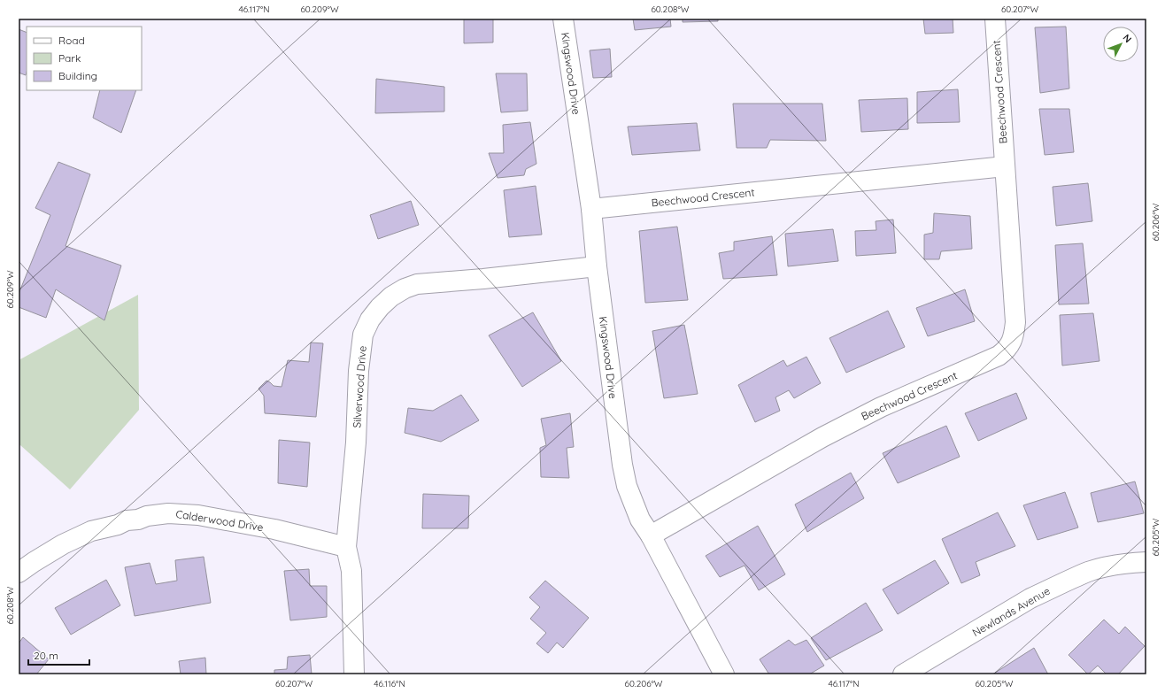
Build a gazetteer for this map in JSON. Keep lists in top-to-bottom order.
{
  "streets": {
    "street": [
      "Kingswood Drive",
      "Beechwood Crescent",
      "Silverwood Drive",
      "Calderwood Drive",
      "Newlands Avenue"
    ]
  },
  "crossings": [
    ["Kingswood Drive", "Beechwood Crescent"],
    ["Kingswood Drive", "Silverwood Drive"],
    ["Silverwood Drive", "Calderwood Drive"]
  ],
  "legend": ["Road", "Park", "Building"],
  "scale_bar": "20 m",
  "north": "top right",
  "coordinates": [
    "46.117°N",
    "60.209°W",
    "60.208°W",
    "60.207°W",
    "60.206°W",
    "60.205°W",
    "46.116°N"
  ]
}
